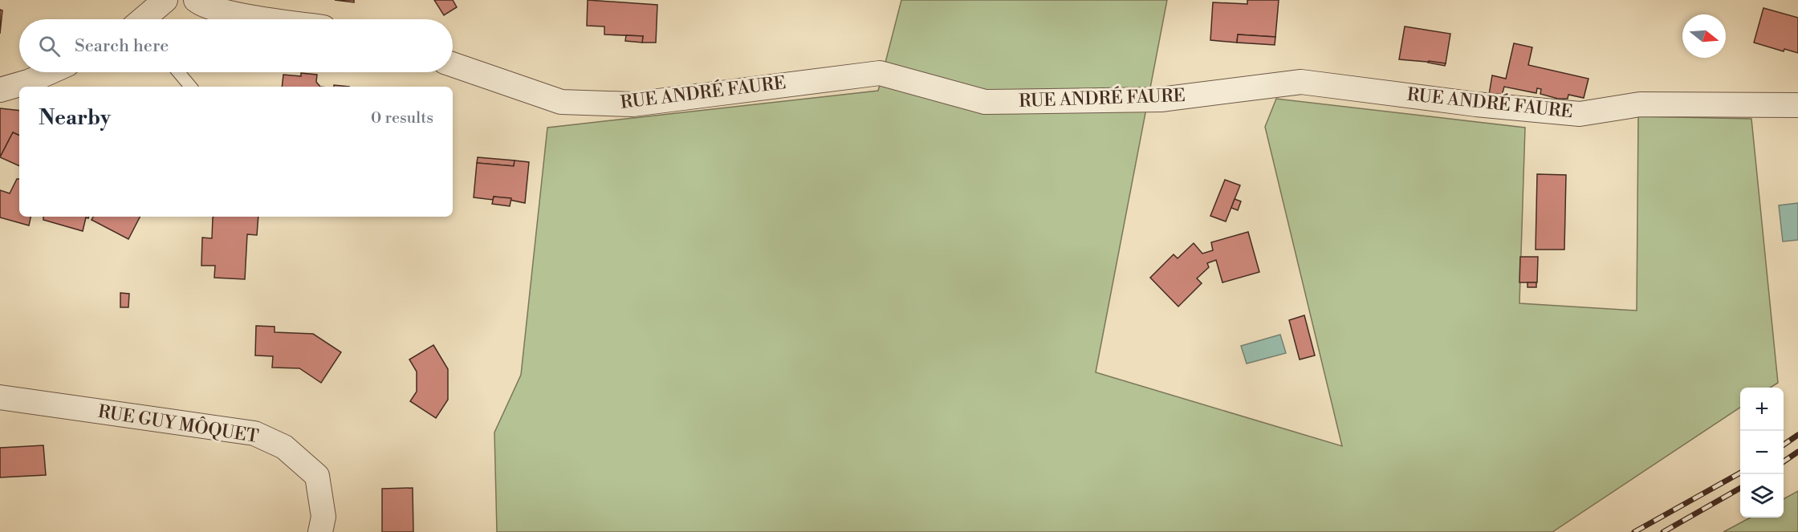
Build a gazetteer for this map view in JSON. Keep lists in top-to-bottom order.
{
  "streets": {
    "street": ["RUE ANDRÉ FAURE", "RUE GUY MÔQUET"]
  },
  "north": "right",
  "page": {
    "search": "Search here",
    "heading": ["Nearby", "0 results"],
    "map_buttons": ["+", "−"]
  }
}
